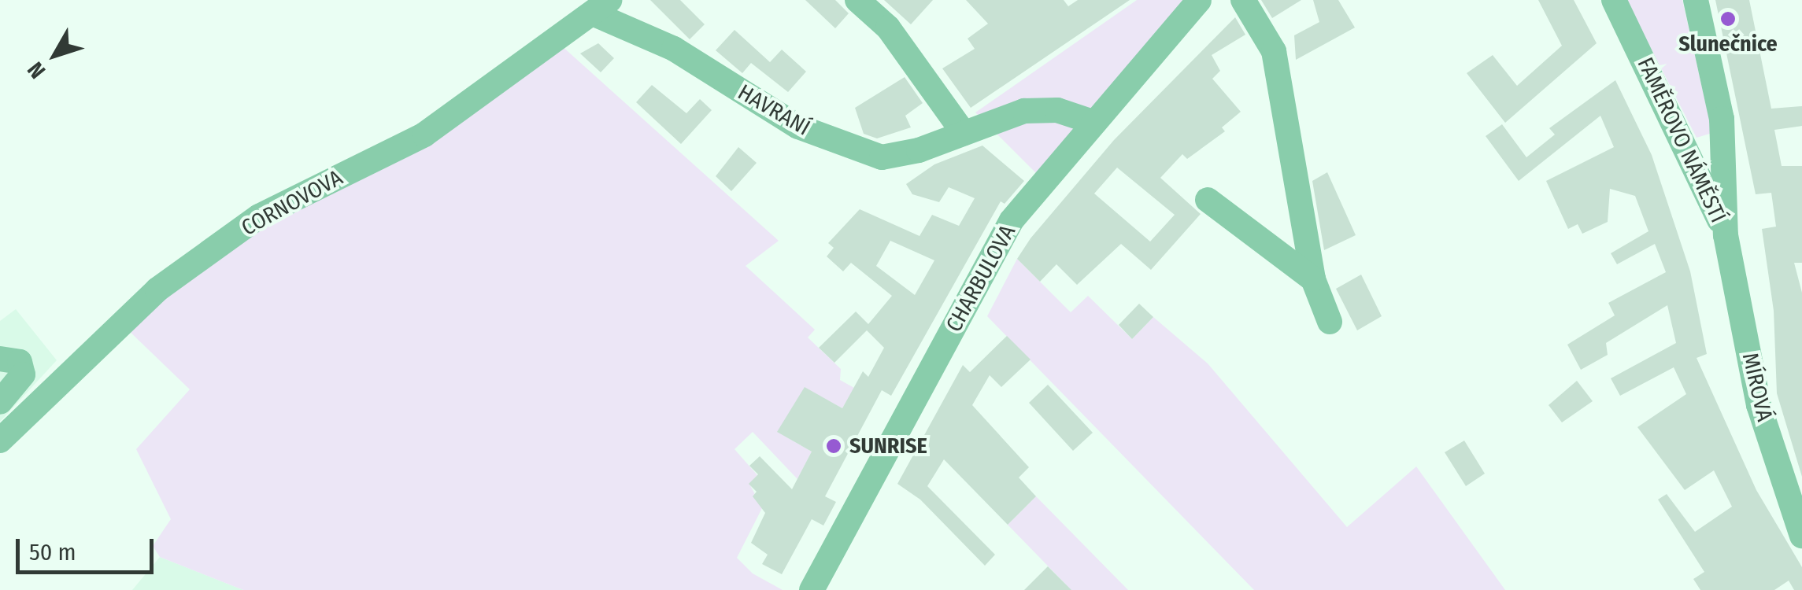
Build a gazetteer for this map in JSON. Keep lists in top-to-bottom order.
{
  "streets": {
    "street": [
      "HAVRANÍ",
      "FAMĚROVO NÁMĚSTÍ",
      "CORNOVOVA",
      "CHARBULOVA",
      "MÍROVÁ"
    ]
  },
  "crossings": [
    ["HAVRANÍ", "CORNOVOVA"],
    ["HAVRANÍ", "CHARBULOVA"],
    ["FAMĚROVO NÁMĚSTÍ", "MÍROVÁ"]
  ],
  "places": ["Slunečnice", "SUNRISE"],
  "scale_bar": "50 m",
  "north": "bottom left"
}
